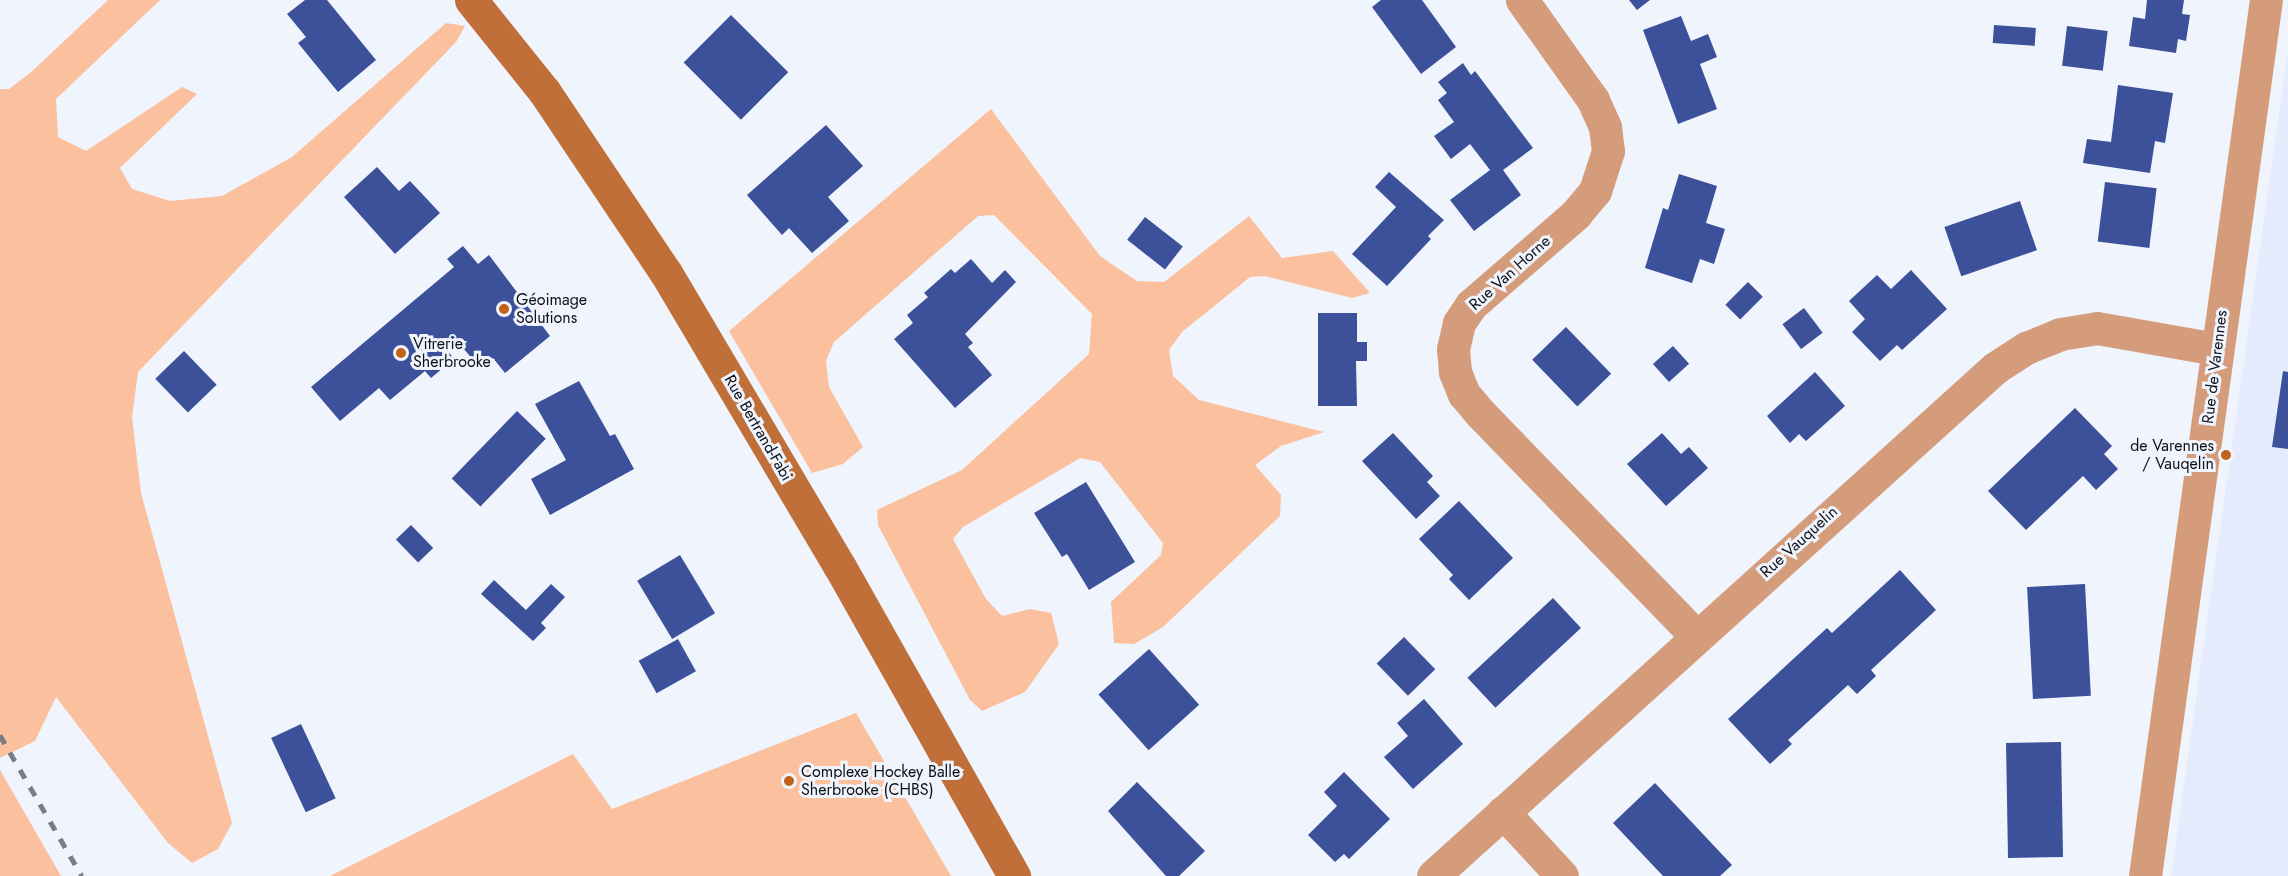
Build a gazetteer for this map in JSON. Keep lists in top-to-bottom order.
{
  "streets": {
    "street": [
      "Rue Van Horne",
      "Rue de Varennes",
      "Rue Bertrand-Fabi",
      "Rue Vauquelin"
    ]
  },
  "crossings": [
    ["Rue Van Horne", "Rue Vauquelin"],
    ["Rue de Varennes", "Rue Vauquelin"]
  ],
  "places": [
    "Géoimage Solutions",
    "Vitrerie Sherbrooke",
    "de Varennes / Vauqelin",
    "Complexe Hockey Balle Sherbrooke (CHBS)"
  ]
}
